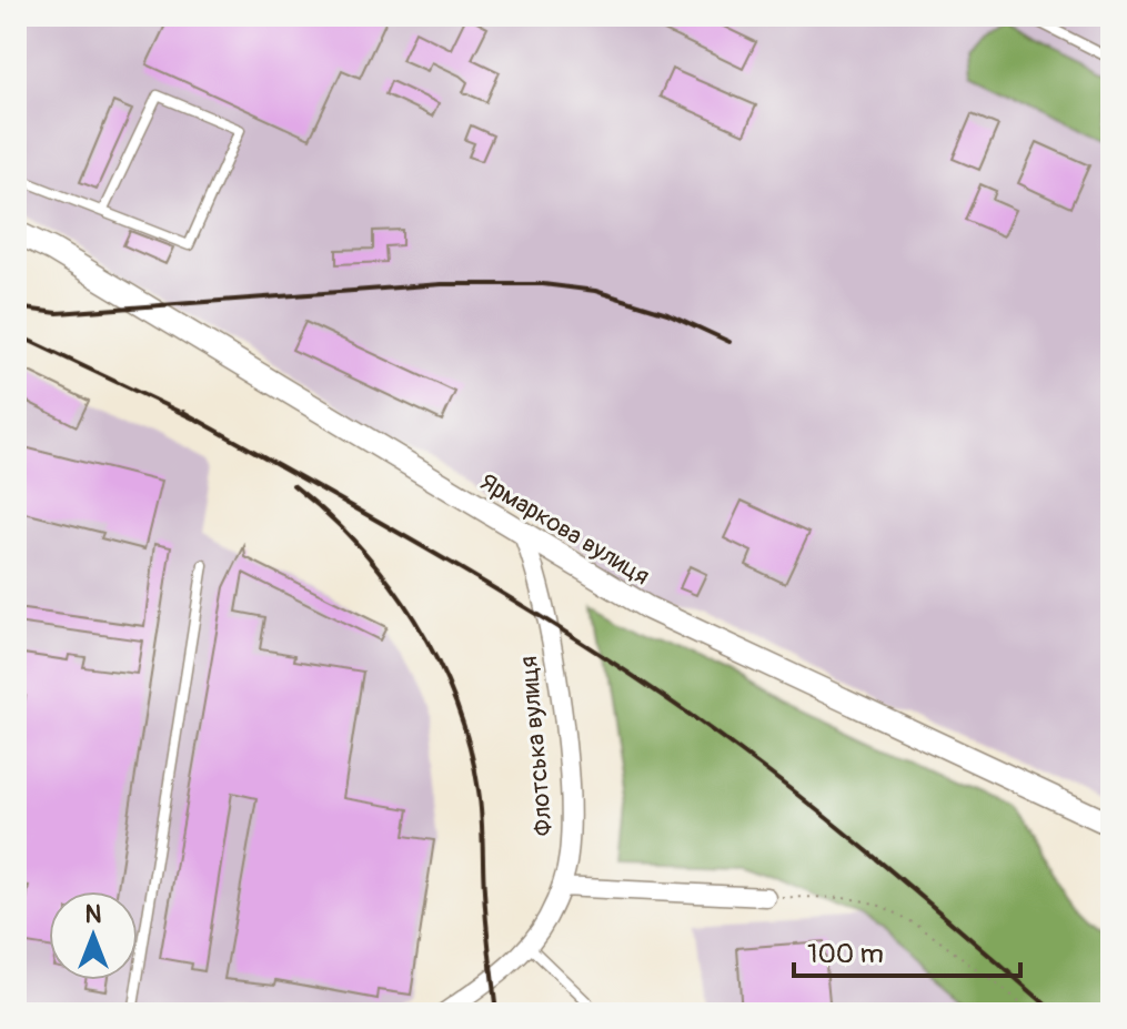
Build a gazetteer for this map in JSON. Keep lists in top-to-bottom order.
{
  "streets": {
    "street": ["Ярмаркова вулиця", "Флотська вулиця"]
  },
  "crossings": [
    ["Ярмаркова вулиця", "Флотська вулиця"]
  ],
  "scale_bar": "100 m",
  "north": "top"
}
